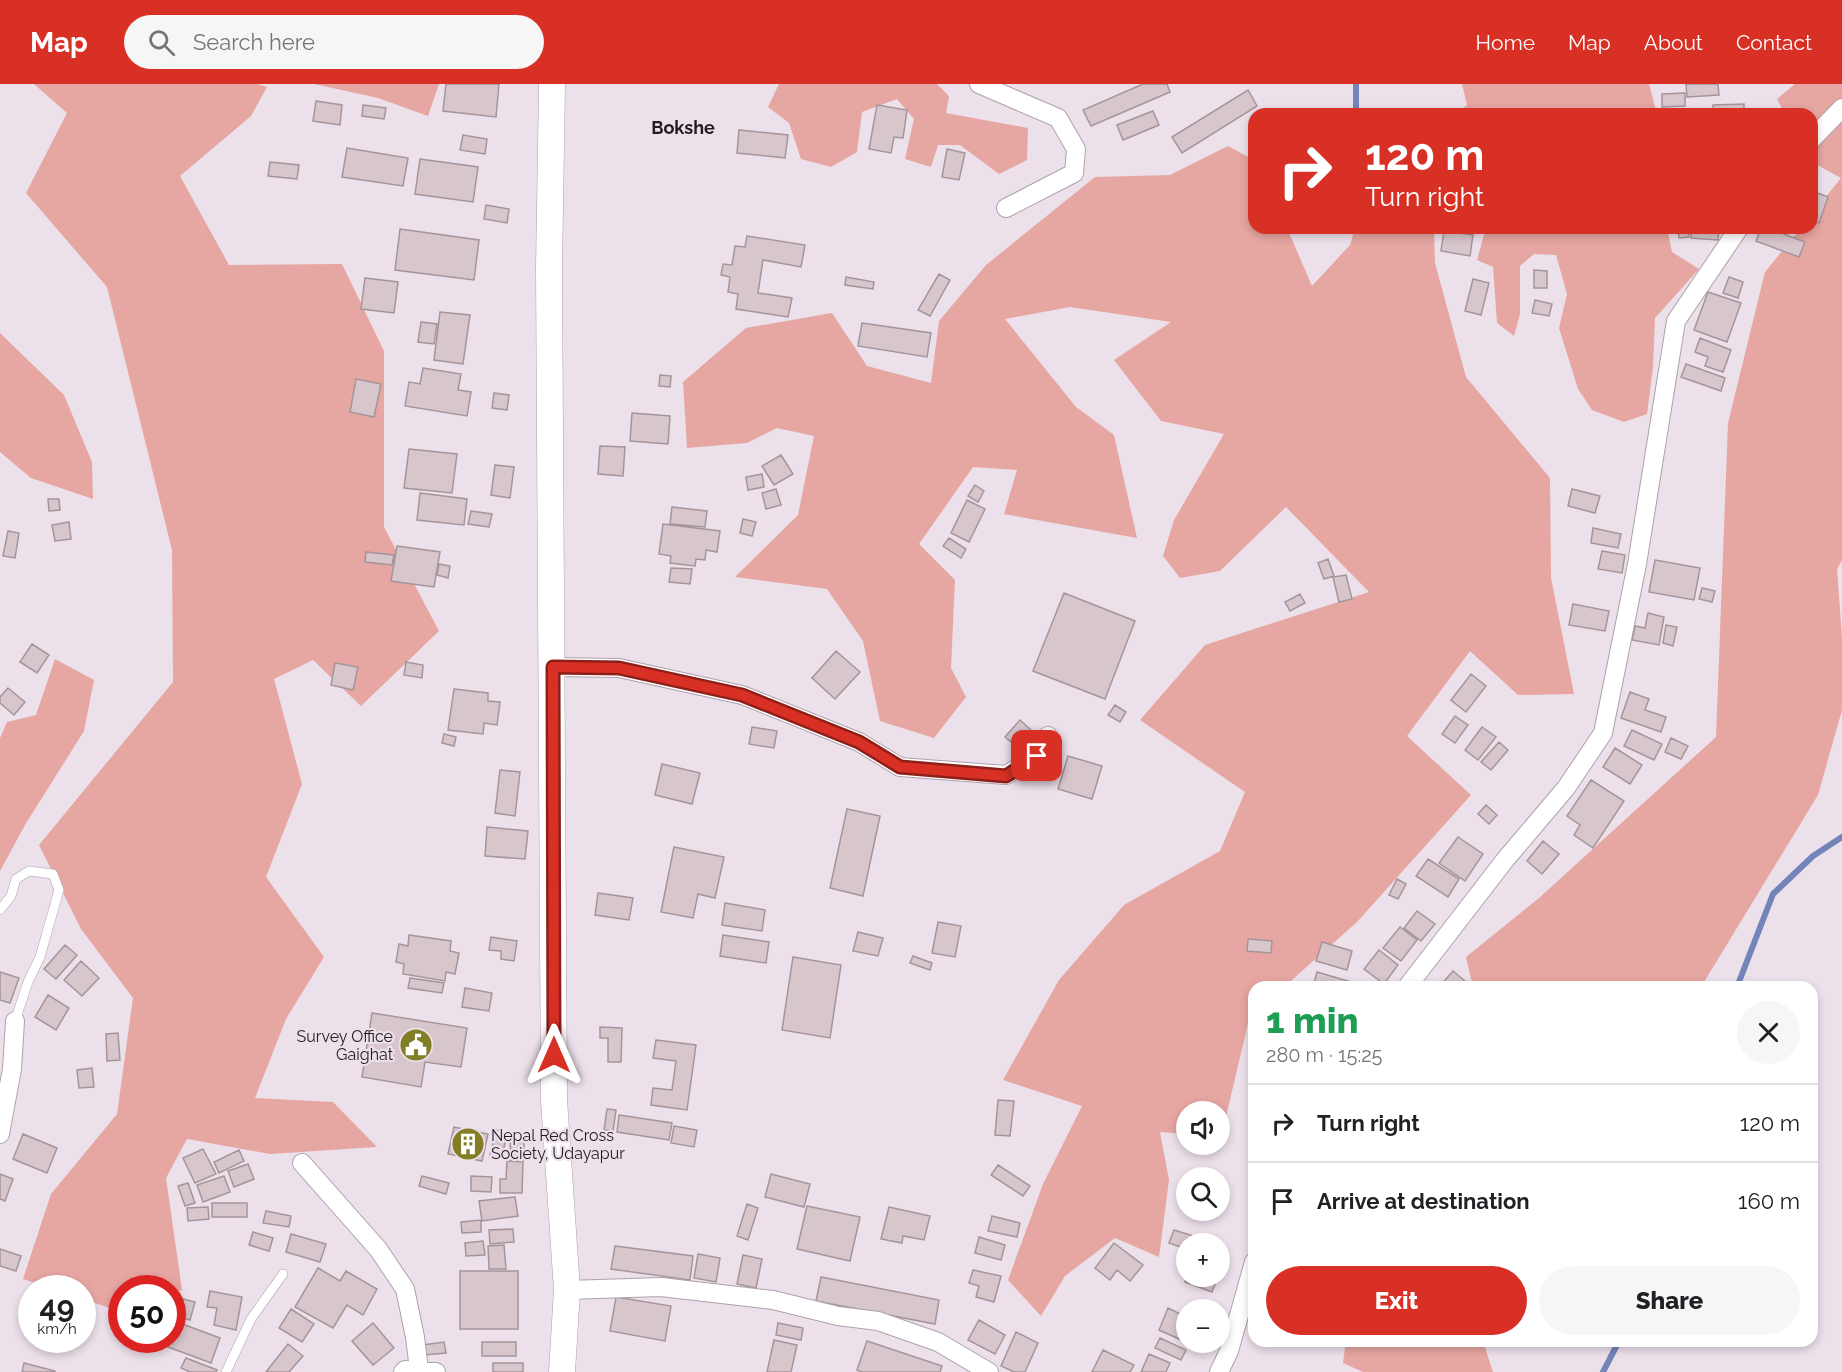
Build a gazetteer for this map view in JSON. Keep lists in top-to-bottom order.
{
  "districts": ["Bokshe"],
  "places": {
    "public building": ["Survey Office Gaighat"],
    "building": ["Nepal Red Cross Society, Udayapur"]
  },
  "page": {
    "header": "Map",
    "search": "Search here",
    "nav": [
      "Home",
      "Map",
      "About",
      "Contact"
    ],
    "turn": ["120 m", "Turn right"],
    "heading": ["1 min", "280 m · 15:25"],
    "list": [
      {
        "name": "Turn right",
        "value": "120 m"
      },
      {
        "name": "Arrive at destination",
        "value": "160 m"
      }
    ],
    "map_buttons": ["+", "−"],
    "buttons": ["Exit", "Share"],
    "speed": "49 km/h",
    "limit": "50"
  }
}
